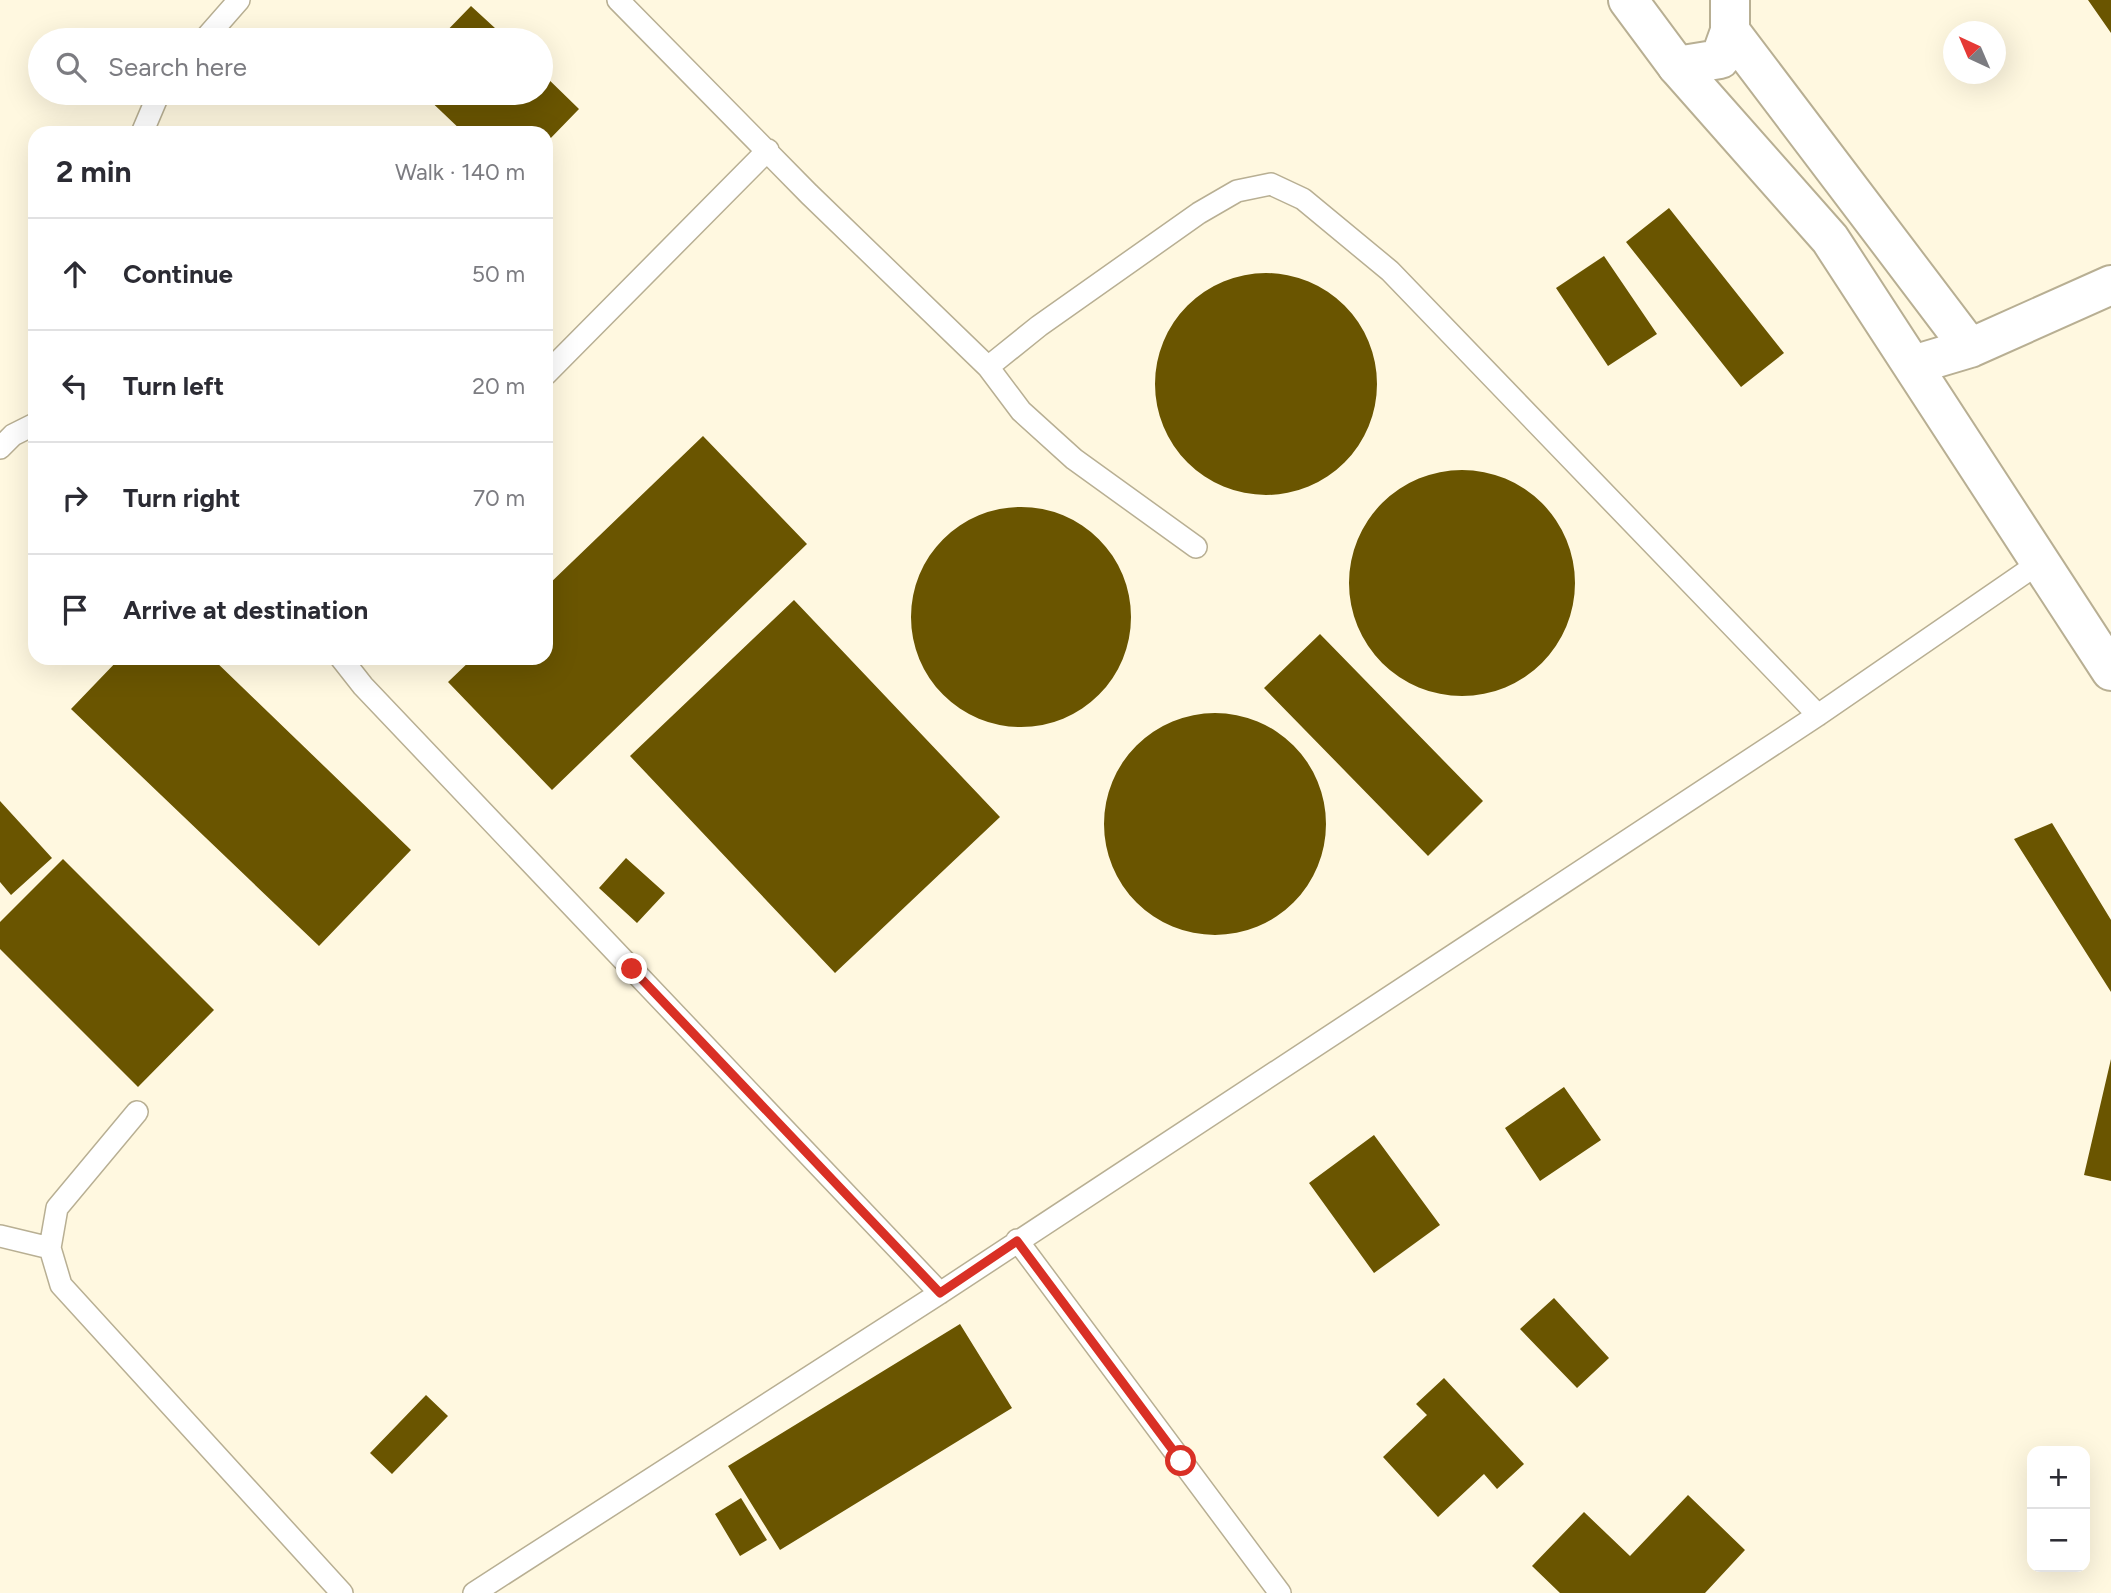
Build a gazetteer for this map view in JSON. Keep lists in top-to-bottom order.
{
  "north": "top left",
  "page": {
    "search": "Search here",
    "heading": ["2 min", "Walk · 140 m"],
    "list": [
      ["Continue", "50 m"],
      ["Turn left", "20 m"],
      ["Turn right", "70 m"],
      "Arrive at destination"
    ],
    "map_buttons": ["+", "−"]
  }
}
